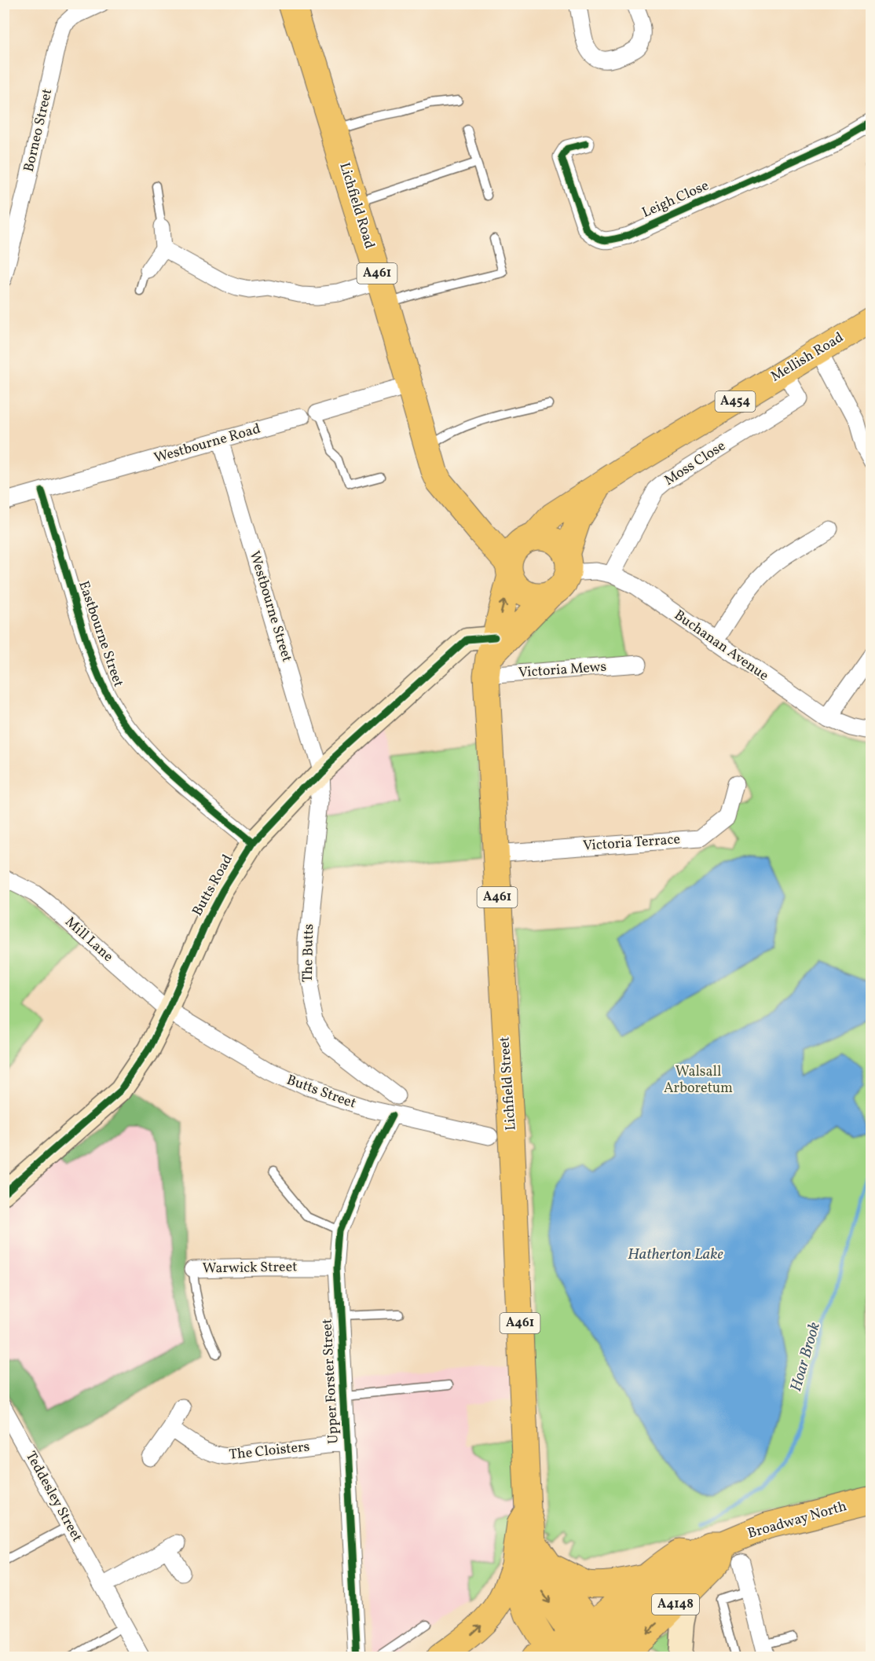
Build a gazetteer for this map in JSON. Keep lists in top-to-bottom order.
{
  "streets": {
    "highway": [
      "Lichfield Road",
      "A461",
      "Lichfield Street",
      "Broadway North",
      "A4148"
    ],
    "main road": ["Mellish Road", "A454"],
    "street": [
      "Borneo Street",
      "Leigh Close",
      "Westbourne Road",
      "Moss Close",
      "Westbourne Street",
      "Eastbourne Street",
      "Buchanan Avenue",
      "Victoria Mews",
      "Victoria Terrace",
      "Butts Road",
      "Mill Lane",
      "The Butts",
      "Butts Street",
      "Warwick Street",
      "Upper Forster Street",
      "The Cloisters",
      "Teddesley Street"
    ]
  },
  "crossings": [
    ["Lichfield Road", "Mellish Road"],
    ["Lichfield Road", "Buchanan Avenue"],
    ["Lichfield Road", "Lichfield Street"],
    ["Mellish Road", "Buchanan Avenue"],
    ["Mellish Road", "Lichfield Street"],
    ["Westbourne Road", "Westbourne Street"],
    ["Westbourne Road", "Eastbourne Street"],
    ["Moss Close", "Buchanan Avenue"],
    ["Westbourne Street", "Butts Road"],
    ["Westbourne Street", "The Butts"],
    ["Eastbourne Street", "Butts Road"],
    ["Buchanan Avenue", "Lichfield Street"],
    ["Victoria Mews", "Butts Road"],
    ["Victoria Mews", "Lichfield Street"],
    ["Victoria Terrace", "Lichfield Street"],
    ["Butts Road", "Mill Lane"],
    ["Butts Road", "The Butts"],
    ["Butts Road", "Lichfield Street"],
    ["Butts Road", "Butts Street"],
    ["Mill Lane", "Butts Street"],
    ["Lichfield Street", "Broadway North"],
    ["Lichfield Street", "A4148"],
    ["Butts Street", "Upper Forster Street"],
    ["Warwick Street", "Upper Forster Street"],
    ["Upper Forster Street", "The Cloisters"],
    ["Broadway North", "A4148"]
  ],
  "water": ["Hatherton Lake", "Hoar Brook"],
  "parks": ["Walsall Arboretum"]
}
